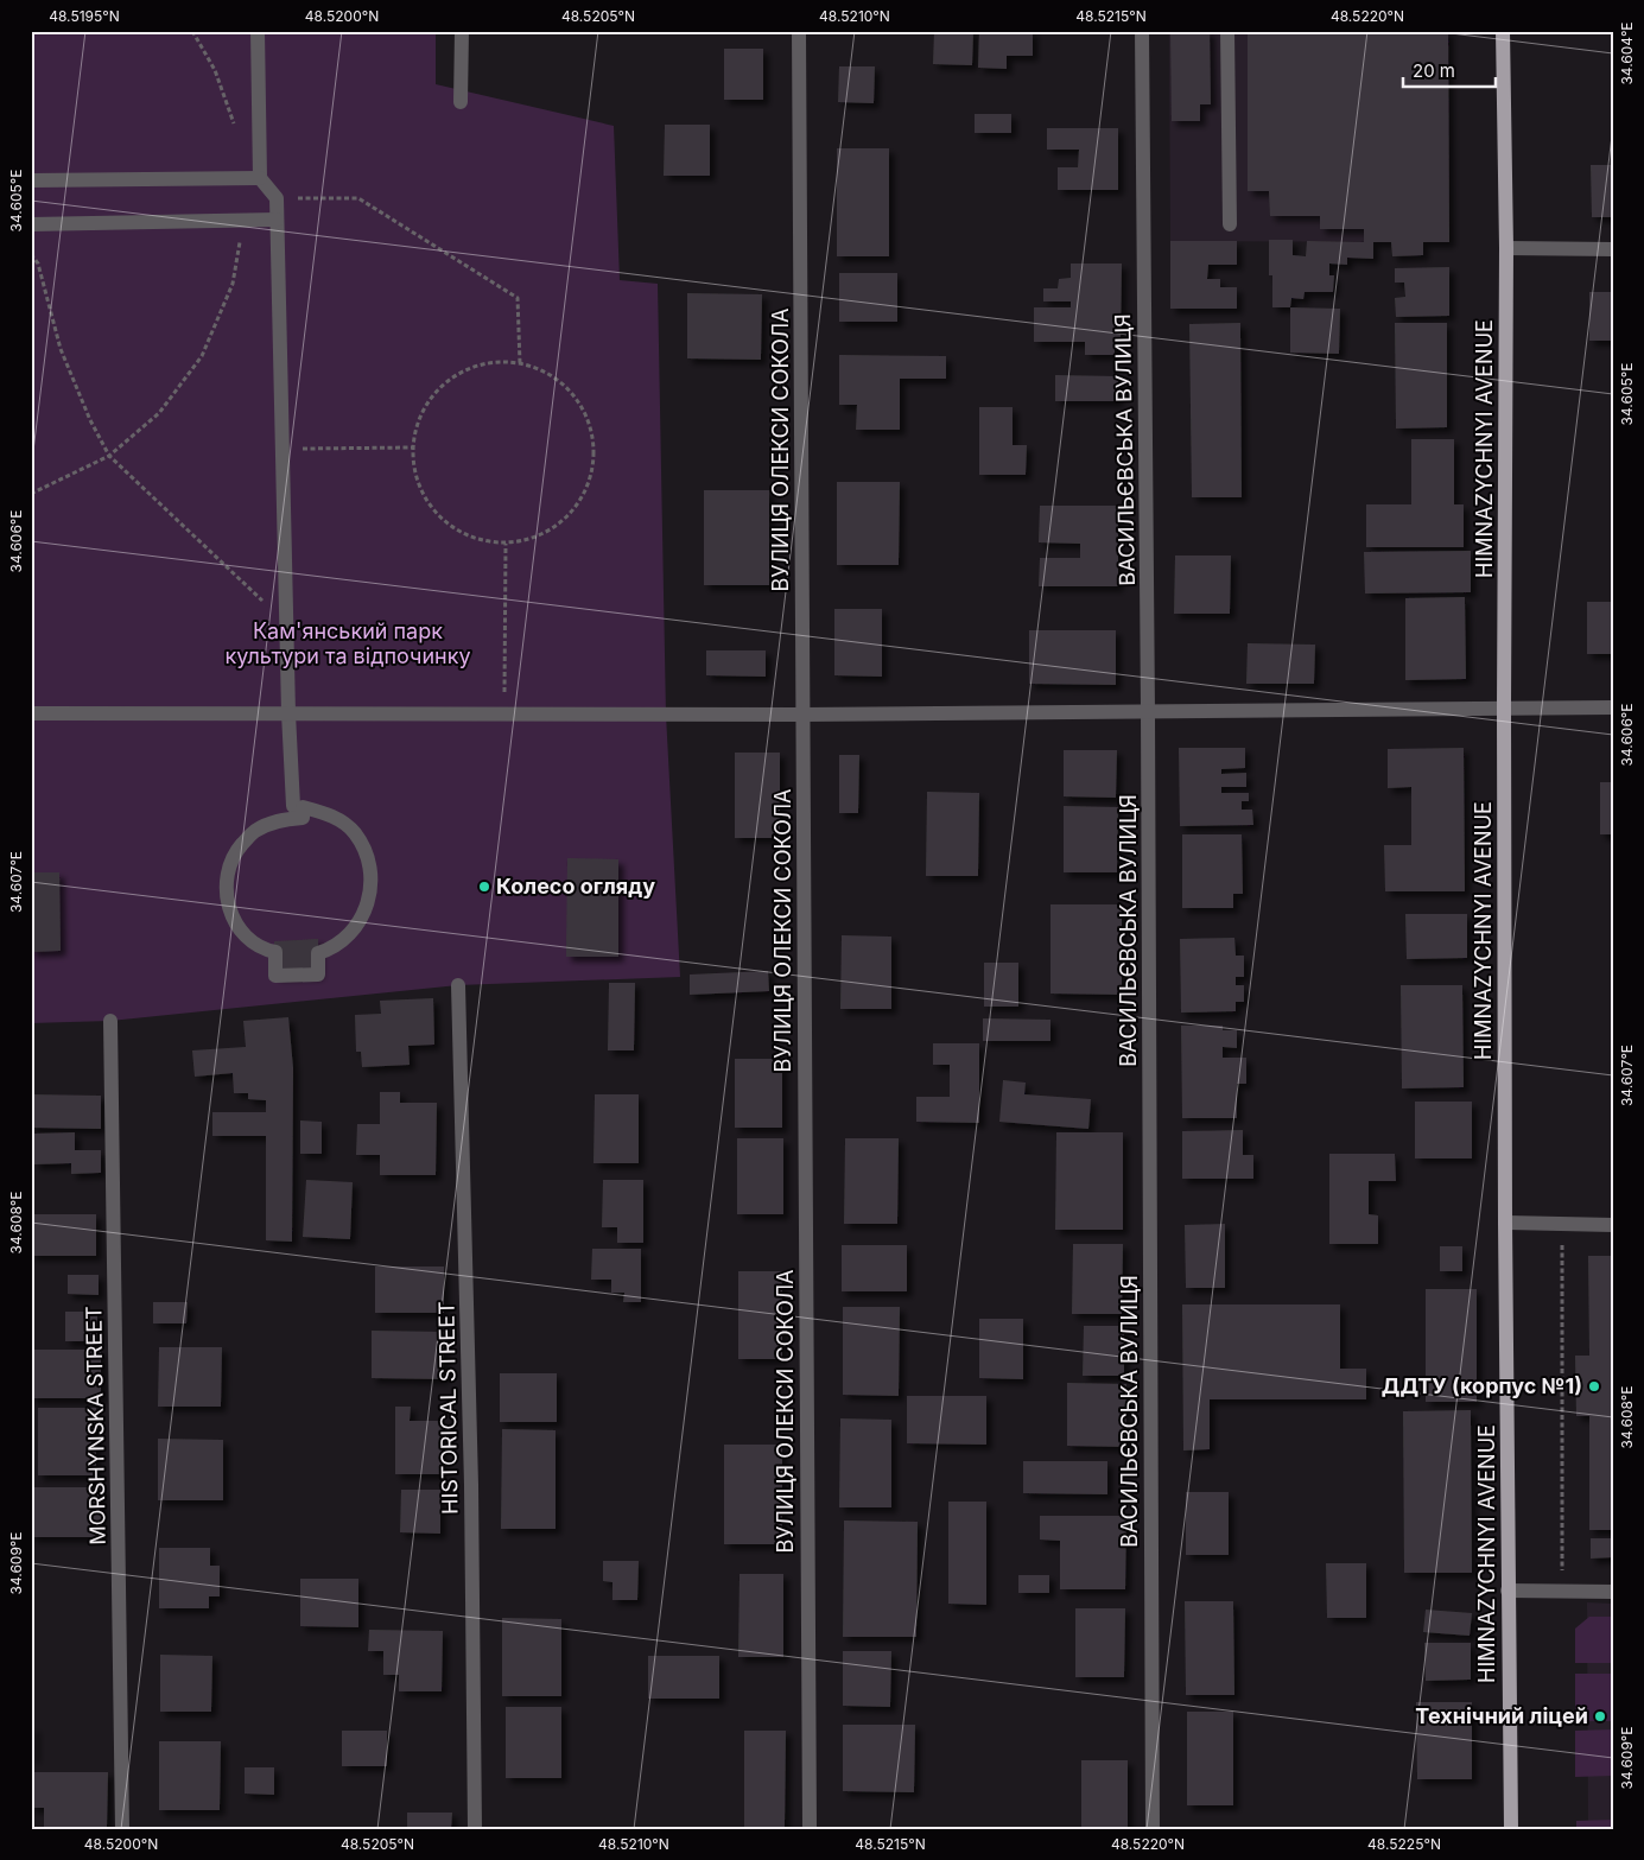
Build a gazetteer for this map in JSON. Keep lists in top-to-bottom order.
{
  "streets": {
    "main road": ["HIMNAZYCHNYI AVENUE"],
    "street": [
      "ВУЛИЦЯ ОЛЕКСИ СОКОЛА",
      "ВАСИЛЬЄВСЬКА ВУЛИЦЯ",
      "HISTORICAL STREET",
      "MORSHYNSKA STREET"
    ]
  },
  "parks": ["Кам'янський парк культури та відпочинку"],
  "places": ["Колесо огляду", "ДДТУ (корпус №1)", "Технічний ліцей"],
  "scale_bar": "20 m",
  "coordinates": [
    "48.5195°N",
    "48.5200°N",
    "48.5205°N",
    "48.5210°N",
    "48.5215°N",
    "48.5220°N",
    "34.604°E",
    "34.605°E",
    "34.606°E",
    "34.607°E",
    "34.608°E",
    "34.609°E",
    "48.5225°N"
  ]
}
